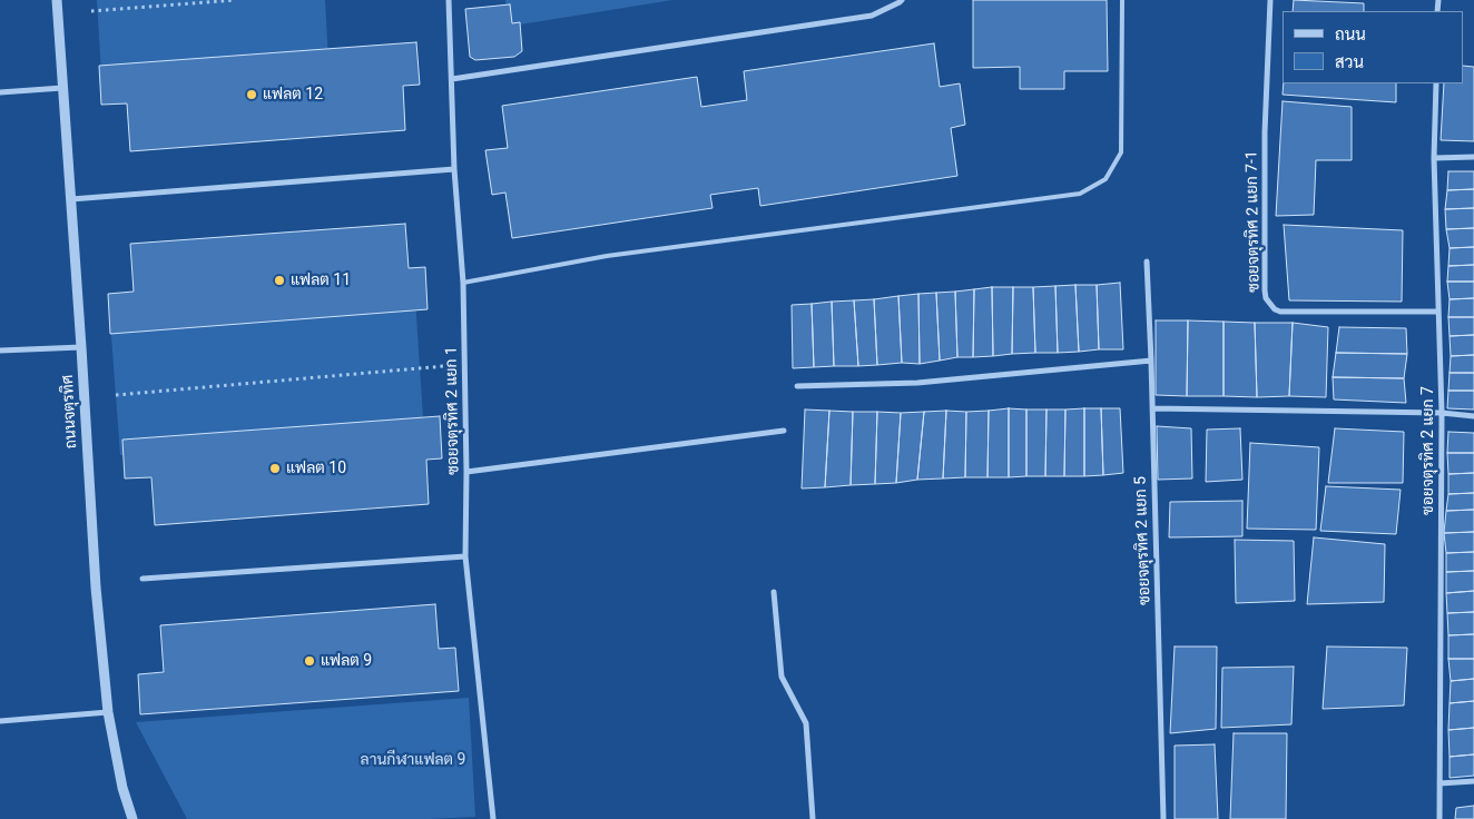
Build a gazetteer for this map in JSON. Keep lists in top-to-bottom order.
{
  "streets": {
    "street": [
      "ซอยจตุรทิศ 2 แยก 7-1",
      "ซอยจตุรทิศ 2 แยก 1",
      "ถนนจตุรทิศ",
      "ซอยจตุรทิศ 2 แยก 7",
      "ซอยจตุรทิศ 2 แยก 5"
    ]
  },
  "crossings": [
    ["ซอยจตุรทิศ 2 แยก 7-1", "ซอยจตุรทิศ 2 แยก 7"]
  ],
  "parks": ["ลานกีฬาแฟลต 9"],
  "places": [
    "แฟลต 12",
    "แฟลต 11",
    "แฟลต 10",
    "แฟลต 9"
  ],
  "legend": ["ถนน", "สวน"]
}
